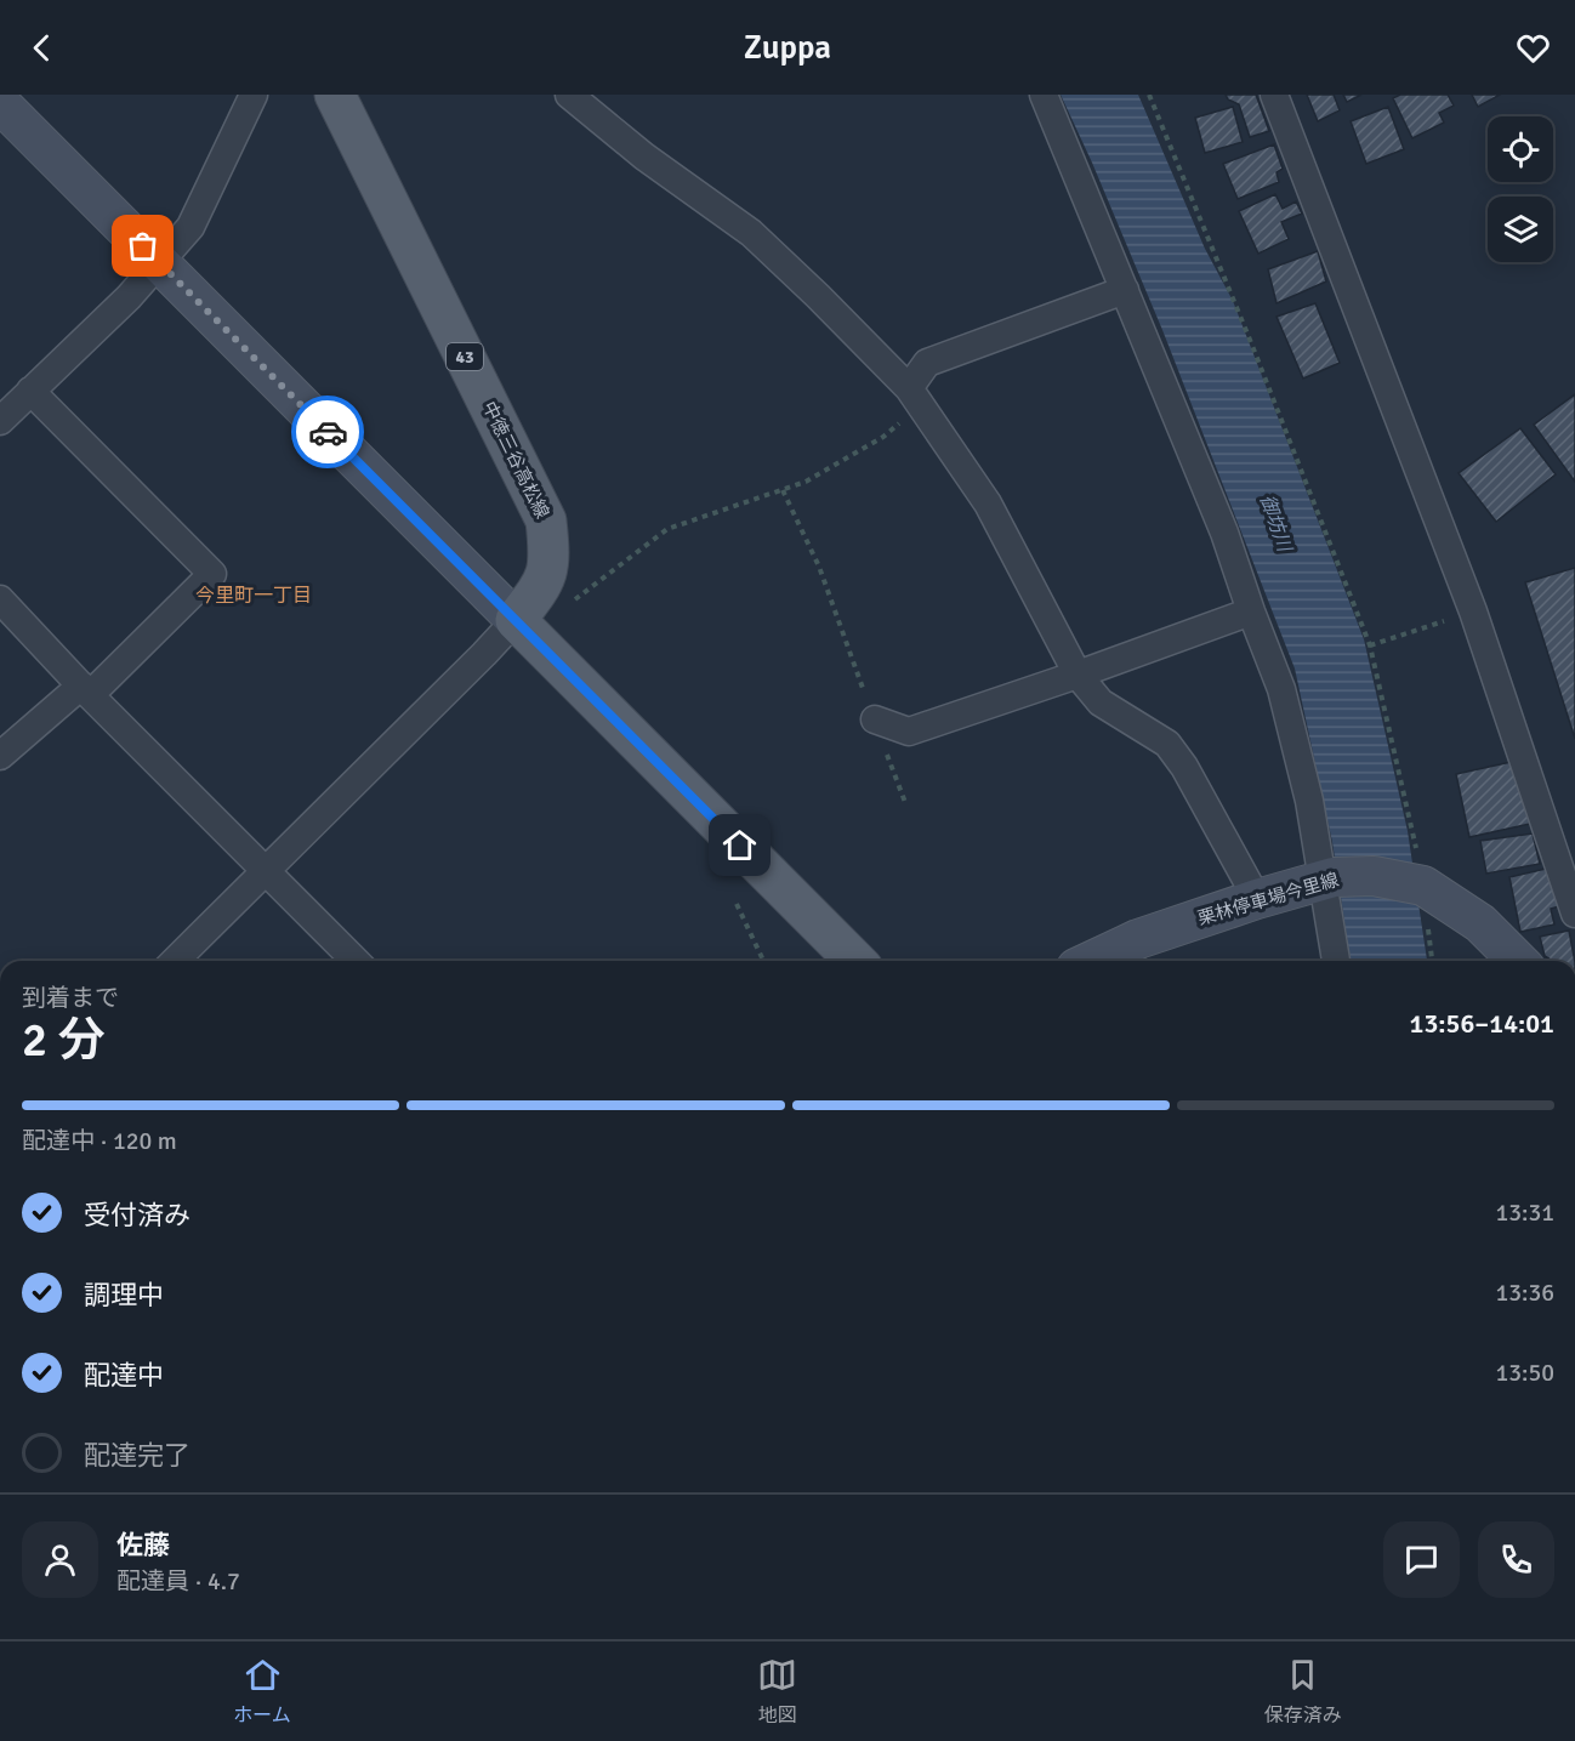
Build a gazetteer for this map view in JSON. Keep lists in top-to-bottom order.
{
  "streets": {
    "main road": ["43", "中徳三谷高松線"],
    "street": ["栗林停車場今里線"]
  },
  "districts": ["今里町一丁目"],
  "water": ["御坊川"],
  "page": {
    "header": "Zuppa",
    "heading": ["2 分", "到着まで", "13:56–14:01"],
    "panel": ["佐藤", "配達員 · 4.7"],
    "bar": "配達中 · 120 m",
    "list": [
      ["受付済み", "13:31"],
      ["調理中", "13:36"],
      ["配達中", "13:50"],
      "配達完了"
    ],
    "tabs": ["ホーム", "地図", "保存済み"]
  }
}
